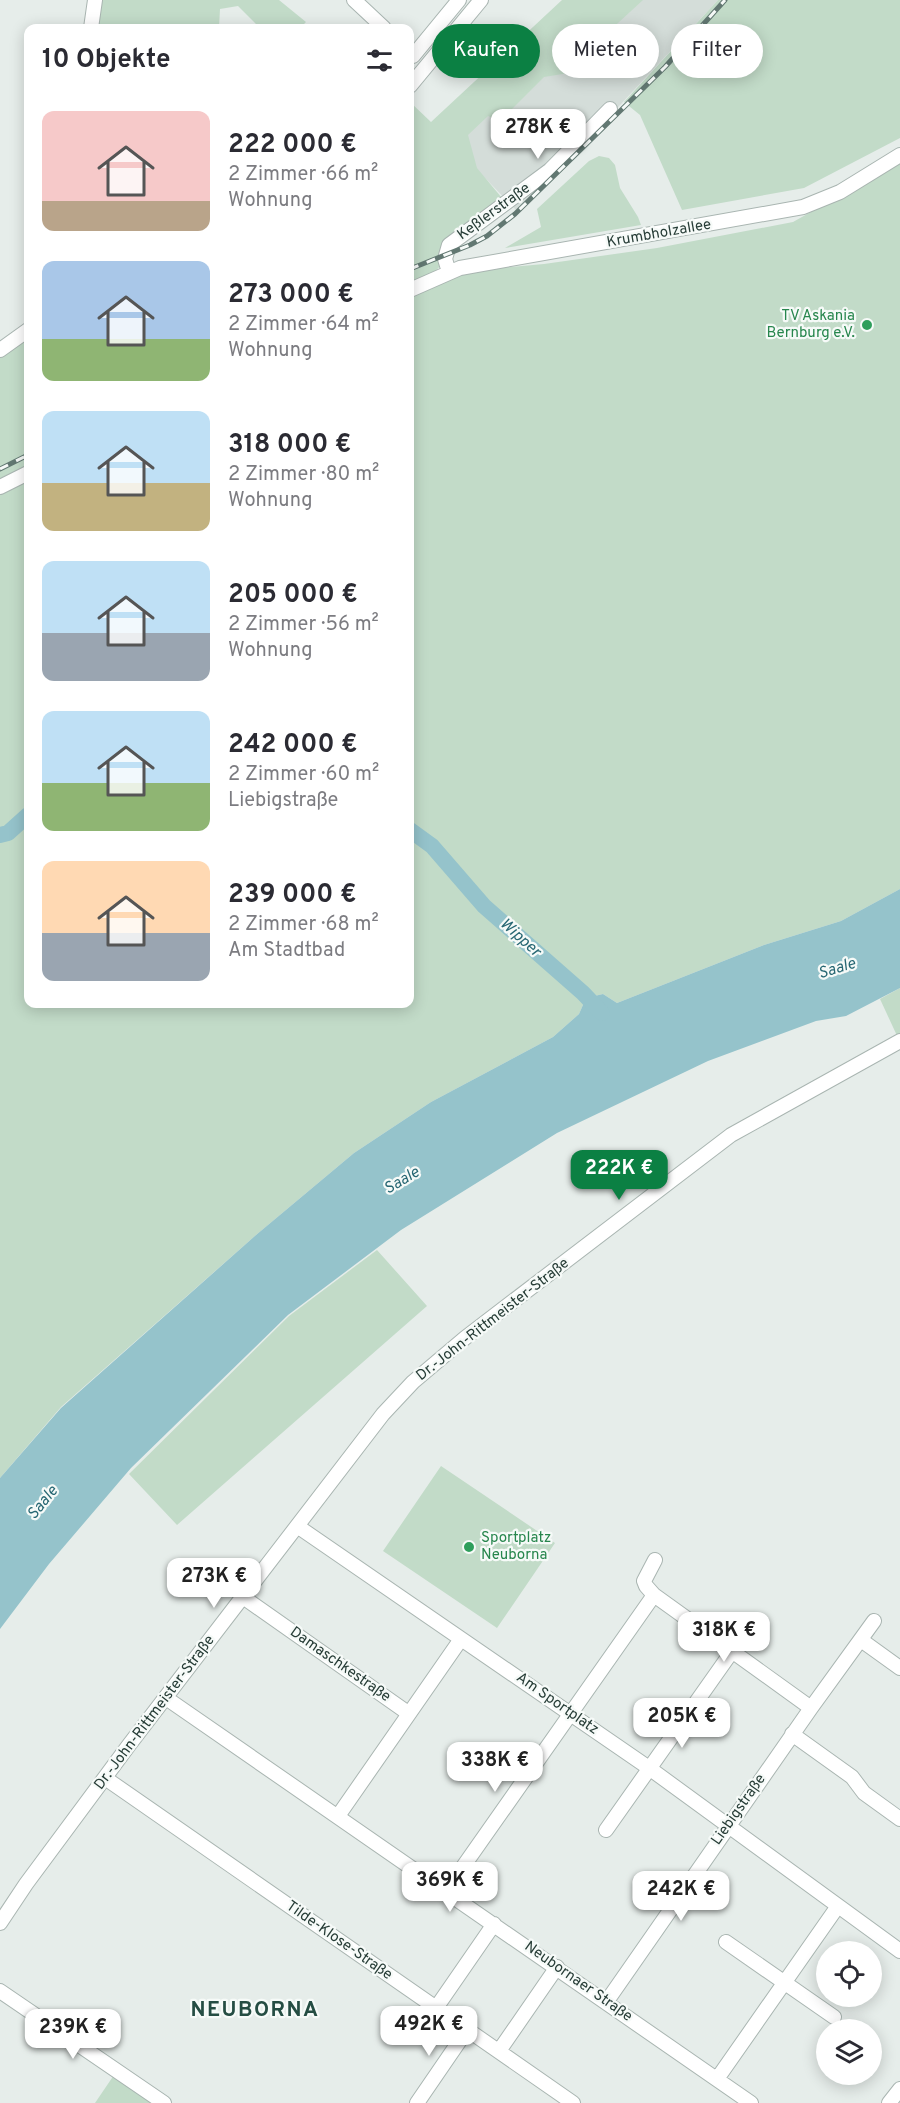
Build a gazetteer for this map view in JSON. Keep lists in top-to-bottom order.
{
  "streets": {
    "street": [
      "Keßlerstraße",
      "Krumbholzallee",
      "Dr.-John-Rittmeister-Straße",
      "Damaschkestraße",
      "Am Sportplatz",
      "Liebigstraße",
      "Tilde-Klose-Straße",
      "Neubornaer Straße"
    ]
  },
  "crossings": [
    ["Keßlerstraße", "Krumbholzallee"],
    ["Dr.-John-Rittmeister-Straße", "Damaschkestraße"],
    ["Dr.-John-Rittmeister-Straße", "Am Sportplatz"],
    ["Dr.-John-Rittmeister-Straße", "Tilde-Klose-Straße"],
    ["Dr.-John-Rittmeister-Straße", "Neubornaer Straße"],
    ["Am Sportplatz", "Liebigstraße"],
    ["Liebigstraße", "Neubornaer Straße"]
  ],
  "districts": ["NEUBORNA"],
  "water": ["Wipper", "Saale"],
  "places": ["TV Askania Bernburg e.V.", "Sportplatz Neuborna"],
  "page": {
    "chip": ["Kaufen", "Mieten", "Filter"],
    "heading": "10 Objekte",
    "list": [
      {
        "name": "222 000 €",
        "note": "2 Zimmer · 66 m² · Wohnung"
      },
      {
        "name": "273 000 €",
        "note": "2 Zimmer · 64 m² · Wohnung"
      },
      {
        "name": "318 000 €",
        "note": "2 Zimmer · 80 m² · Wohnung"
      },
      {
        "name": "205 000 €",
        "note": "2 Zimmer · 56 m² · Wohnung"
      },
      {
        "name": "242 000 €",
        "note": "2 Zimmer · 60 m² · Liebigstraße"
      },
      {
        "name": "239 000 €",
        "note": "2 Zimmer · 68 m² · Am Stadtbad"
      }
    ],
    "price": [
      "278K €",
      "222K €",
      "273K €",
      "318K €",
      "205K €",
      "338K €",
      "369K €",
      "242K €",
      "492K €",
      "239K €"
    ]
  }
}
